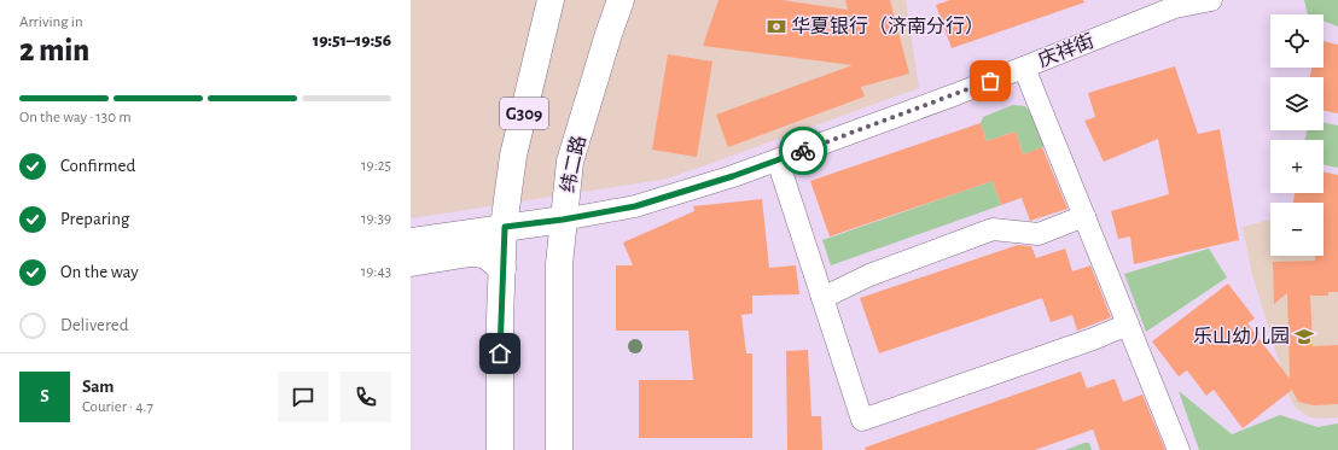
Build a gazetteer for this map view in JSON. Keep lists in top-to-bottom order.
{
  "streets": {
    "main road": ["G309", "纬二路"],
    "street": ["庆祥街"]
  },
  "crossings": [
    ["庆祥街", "纬二路"]
  ],
  "places": {
    "bank": ["华夏银行（济南分行）"],
    "school or university": ["乐山幼儿园"]
  },
  "page": {
    "heading": ["2 min", "Arriving in", "19:51–19:56"],
    "panel": ["Sam", "Courier · 4.7"],
    "map_buttons": ["+", "−"],
    "bar": "On the way · 130 m",
    "list": [
      ["Confirmed", "19:25"],
      ["Preparing", "19:39"],
      ["On the way", "19:43"],
      "Delivered"
    ],
    "round": "S"
  }
}
